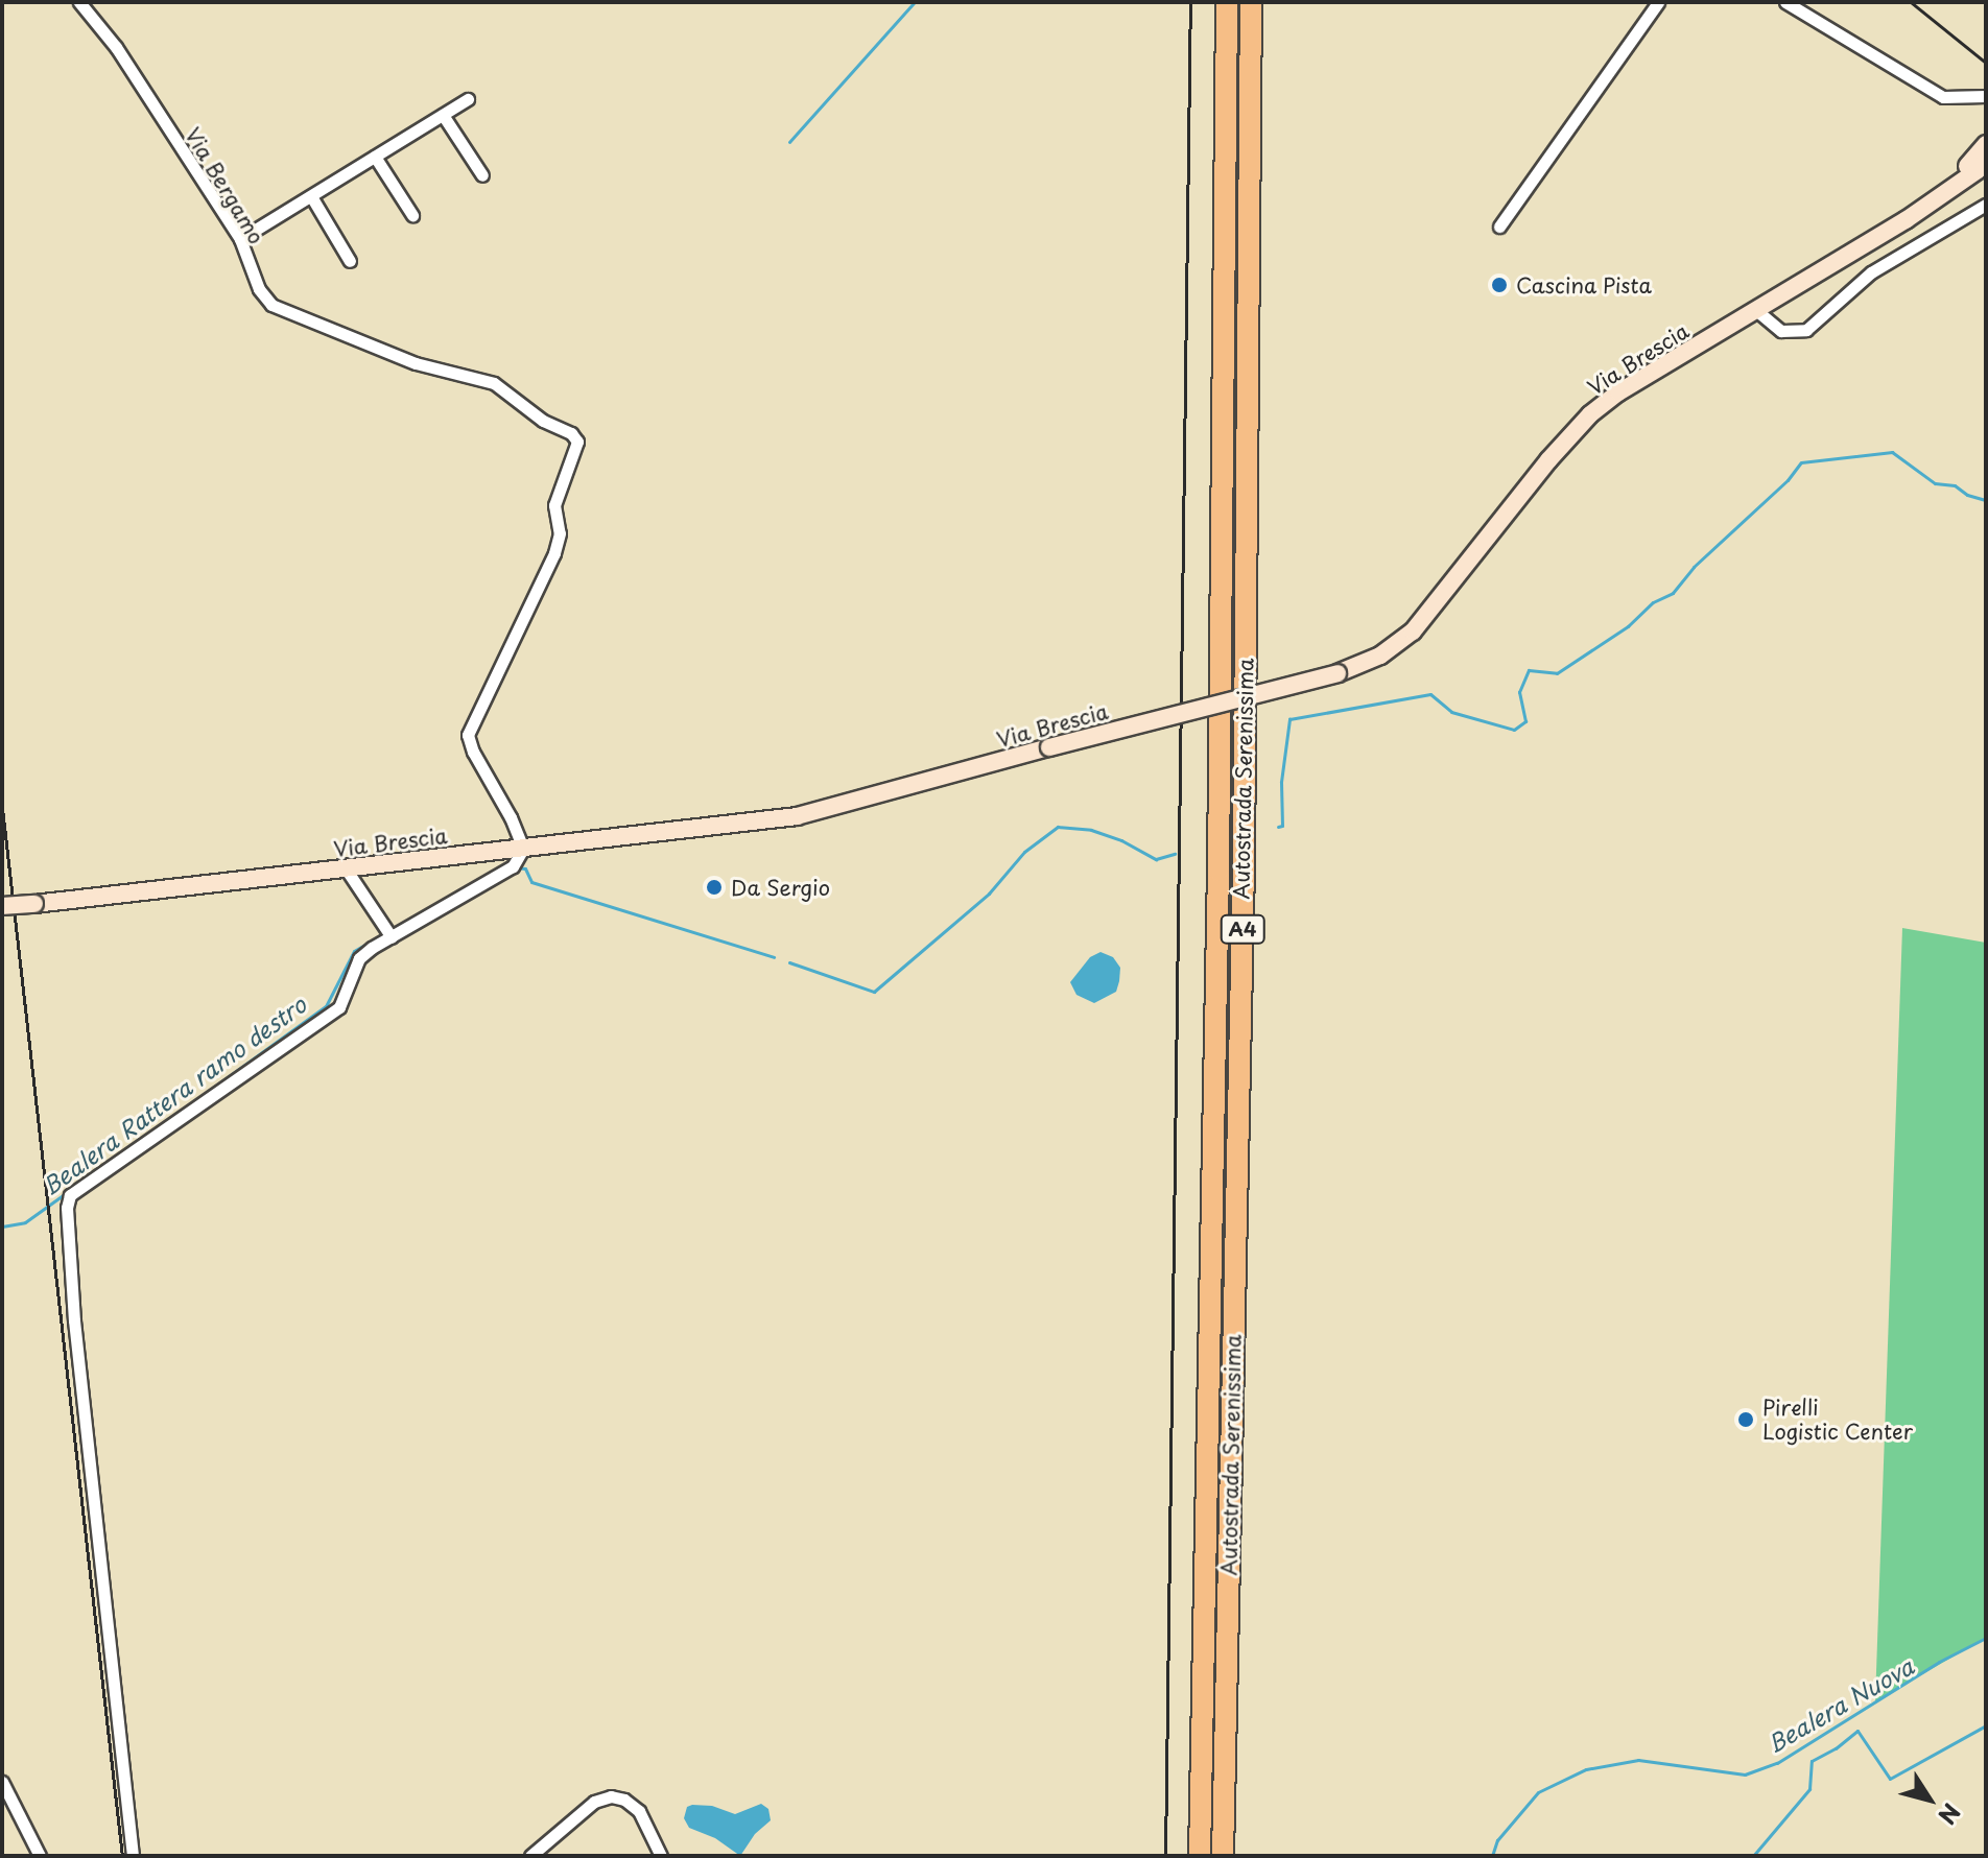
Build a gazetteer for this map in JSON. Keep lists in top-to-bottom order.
{
  "streets": {
    "highway": ["Autostrada Serenissima", "A4"],
    "main road": ["Via Brescia"],
    "street": ["Via Bergamo"]
  },
  "crossings": [
    ["Via Bergamo", "Via Brescia"]
  ],
  "water": ["Bealera Rattera ramo destro", "Bealera Nuova"],
  "places": ["Cascina Pista", "Da Sergio", "Pirelli Logistic Center"],
  "north": "bottom right"
}
